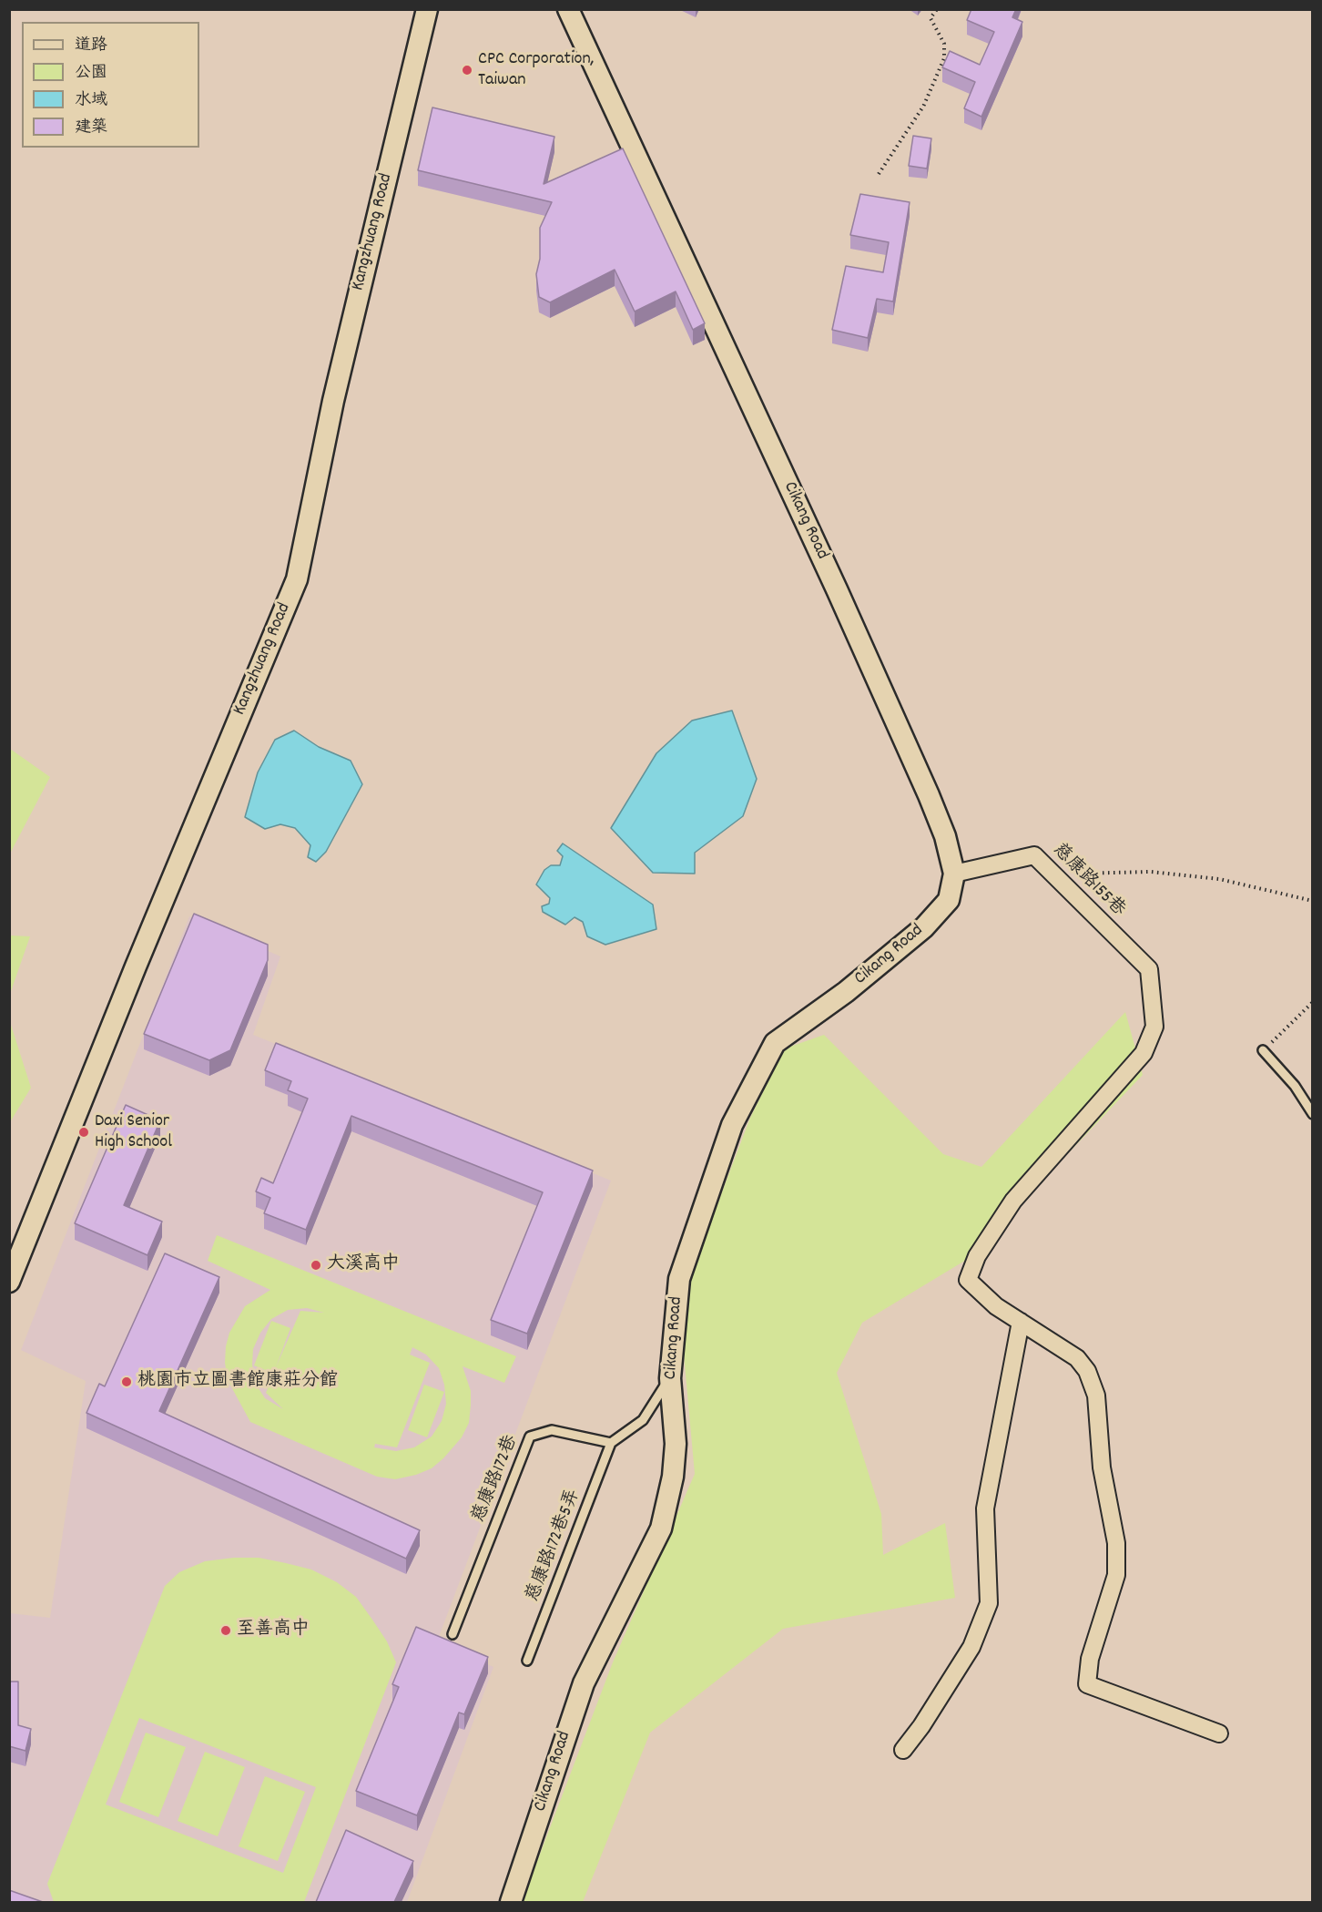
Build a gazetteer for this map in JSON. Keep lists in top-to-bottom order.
{
  "streets": {
    "street": ["Kangzhuang Road", "Cikang Road", "慈康路155巷"],
    "lane": ["慈康路172巷", "慈康路172巷5弄"]
  },
  "crossings": [
    ["Cikang Road", "慈康路155巷"],
    ["慈康路172巷", "慈康路172巷5弄"]
  ],
  "places": [
    "CPC Corporation, Taiwan",
    "Daxi Senior High School",
    "大溪高中",
    "桃園市立圖書館康莊分館",
    "至善高中"
  ],
  "legend": [
    "道路",
    "公園",
    "水域",
    "建築"
  ]
}
